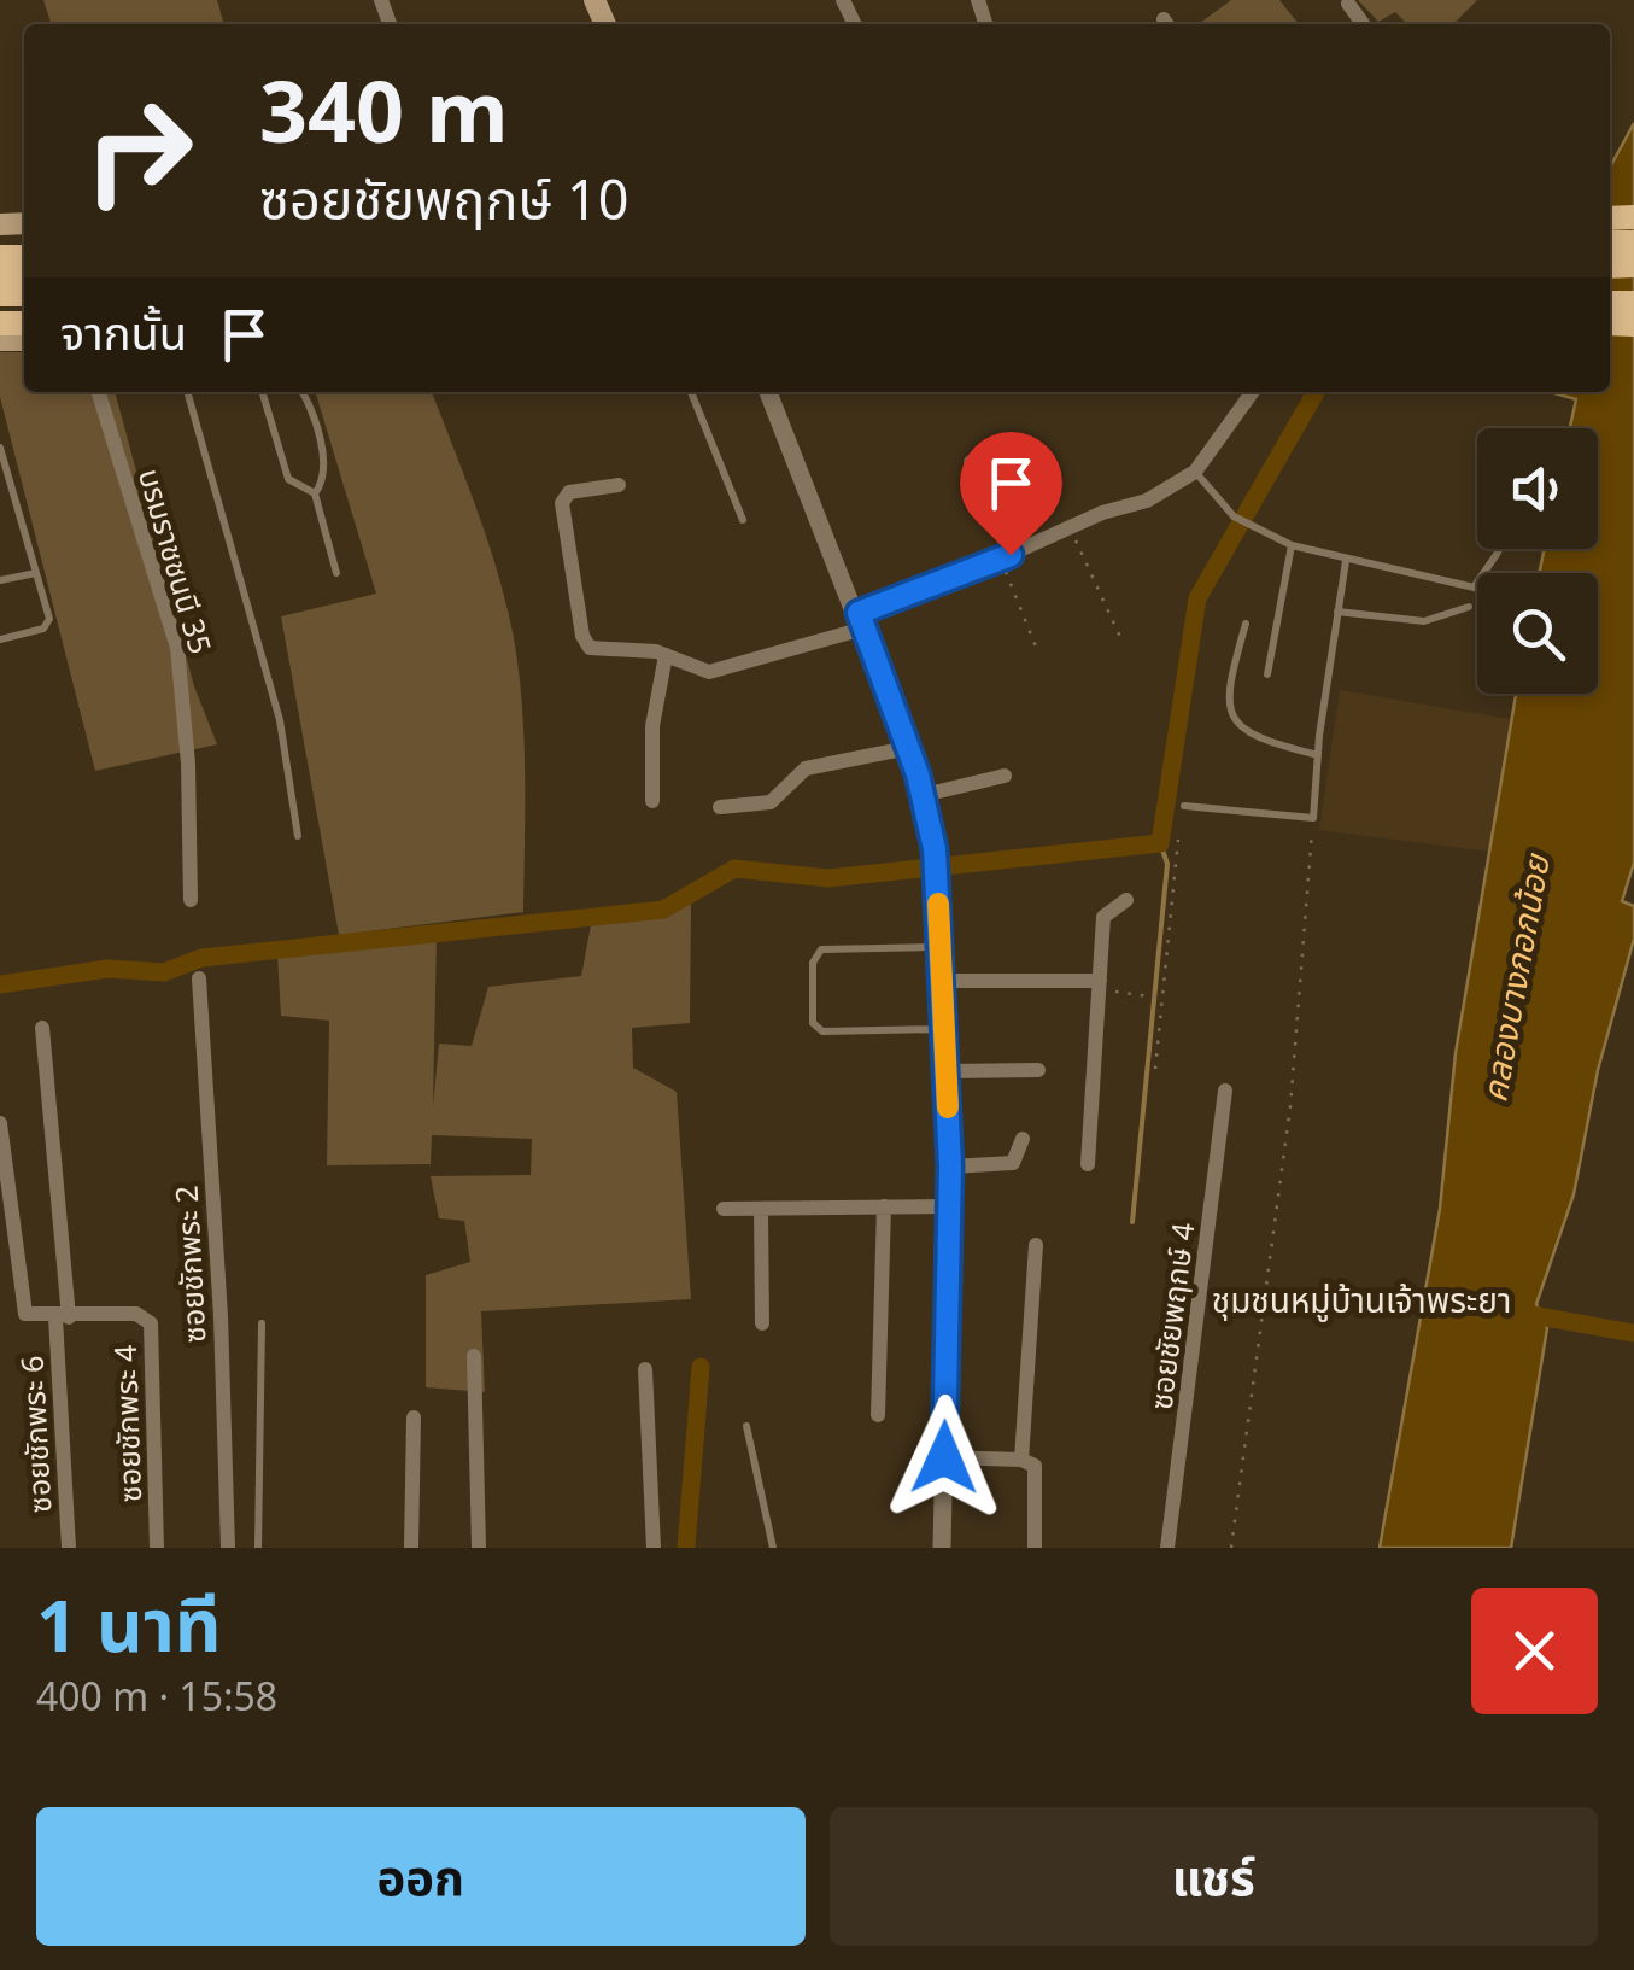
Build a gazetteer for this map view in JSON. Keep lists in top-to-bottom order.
{
  "streets": {
    "street": [
      "บรมราชชนนี 35",
      "ซอยชักพระ 2",
      "ซอยชัยพฤกษ์ 4",
      "ซอยชักพระ 4",
      "ซอยชักพระ 6"
    ]
  },
  "crossings": [
    ["ซอยชักพระ 4", "ซอยชักพระ 6"]
  ],
  "districts": ["ชุมชนหมู่บ้านเจ้าพระยา"],
  "water": ["คลองบางกอกน้อย"],
  "page": {
    "turn": ["340 m", "ซอยชัยพฤกษ์ 10"],
    "then": "จากนั้น",
    "heading": ["1 นาที", "400 m · 15:58"],
    "buttons": ["ออก", "แชร์"]
  }
}
